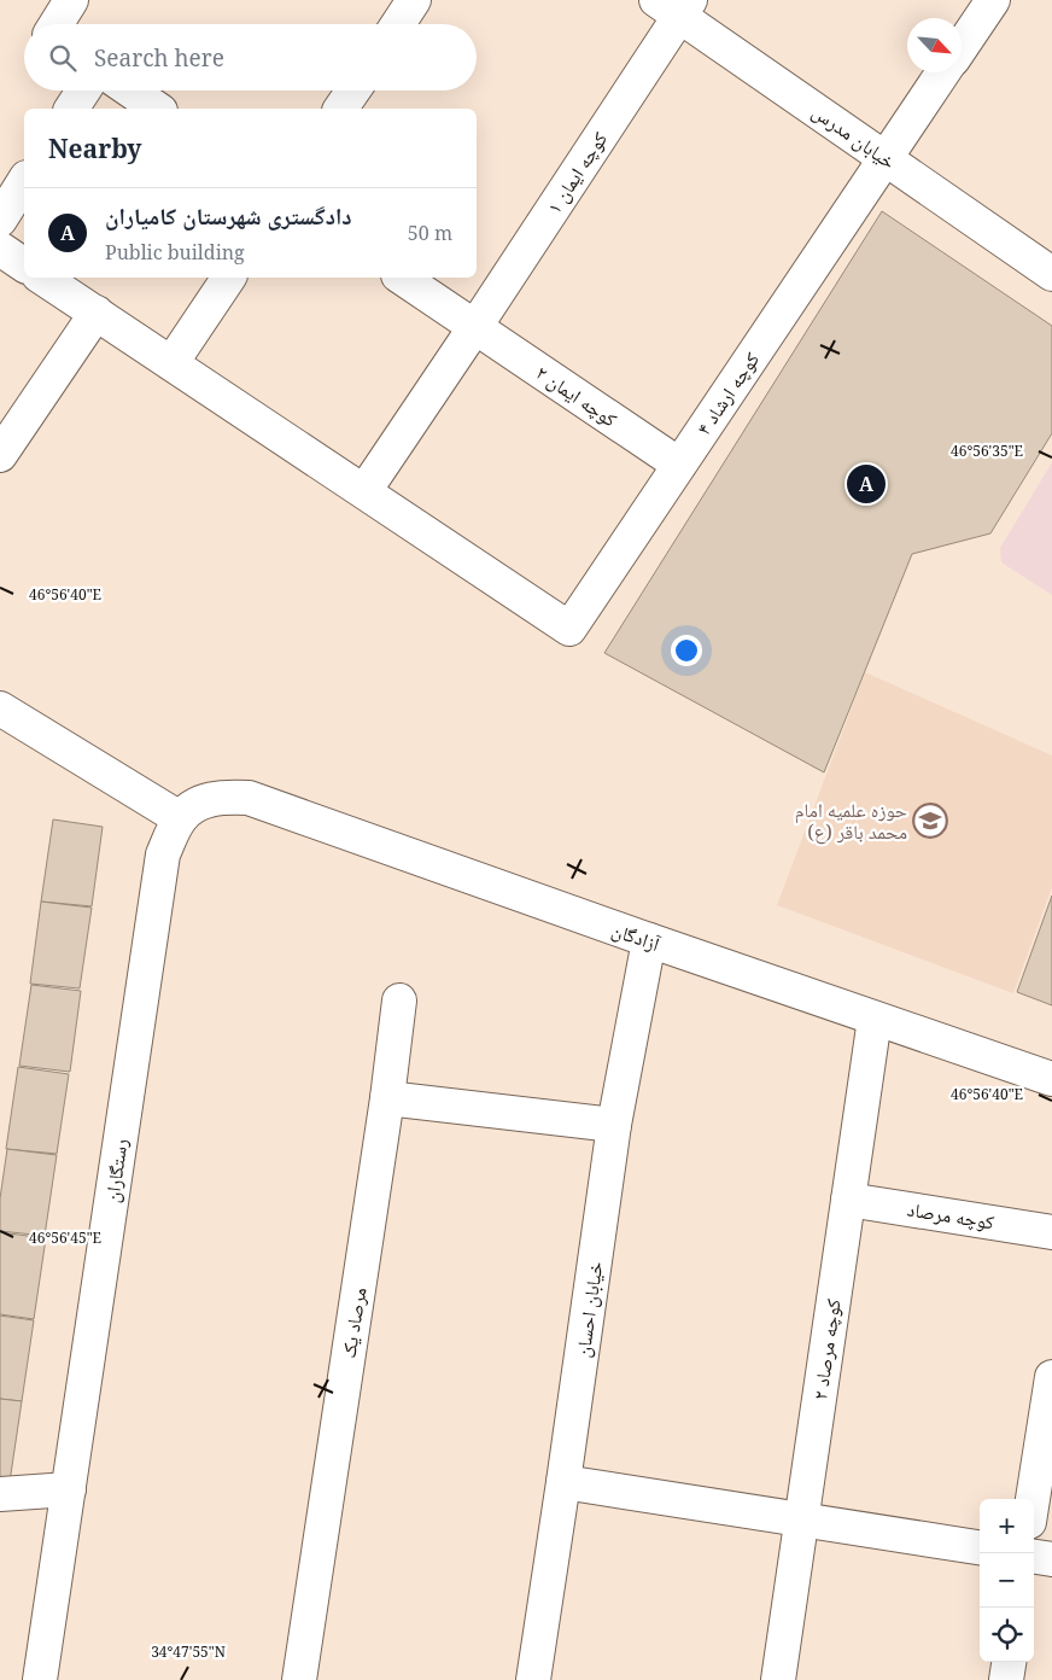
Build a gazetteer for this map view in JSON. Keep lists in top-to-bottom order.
{
  "streets": {
    "street": [
      "خیابان مدرس",
      "کوچه ایمان ۱",
      "کوچه ارشاد ۴",
      "کوچه ایمان ۲",
      "آزادگان",
      "رستگاران",
      "کوچه مرصاد",
      "خیابان احسان",
      "مرصاد یک",
      "کوچه مرصاد ۲"
    ]
  },
  "crossings": [
    ["خیابان مدرس", "کوچه ایمان ۱"],
    ["خیابان مدرس", "کوچه ارشاد ۴"],
    ["کوچه ایمان ۱", "کوچه ارشاد ۴"],
    ["کوچه ایمان ۱", "کوچه ایمان ۲"],
    ["کوچه ارشاد ۴", "کوچه ایمان ۲"],
    ["آزادگان", "رستگاران"],
    ["آزادگان", "خیابان احسان"],
    ["آزادگان", "کوچه مرصاد ۲"],
    ["کوچه مرصاد", "کوچه مرصاد ۲"]
  ],
  "places": {
    "school or university": ["حوزه علمیه امام محمد باقر (ع)"]
  },
  "north": "bottom right",
  "page": {
    "search": "Search here",
    "heading": "Nearby",
    "list": [
      {
        "mark": "A",
        "name": "دادگستری شهرستان کامیاران",
        "note": "Public building",
        "value": "50 m"
      }
    ],
    "pins": "A",
    "map_buttons": ["+", "−"]
  },
  "coordinates": [
    "46°56'35\"E",
    "46°56'40\"E",
    "46°56'45\"E",
    "34°47'55\"N"
  ]
}
